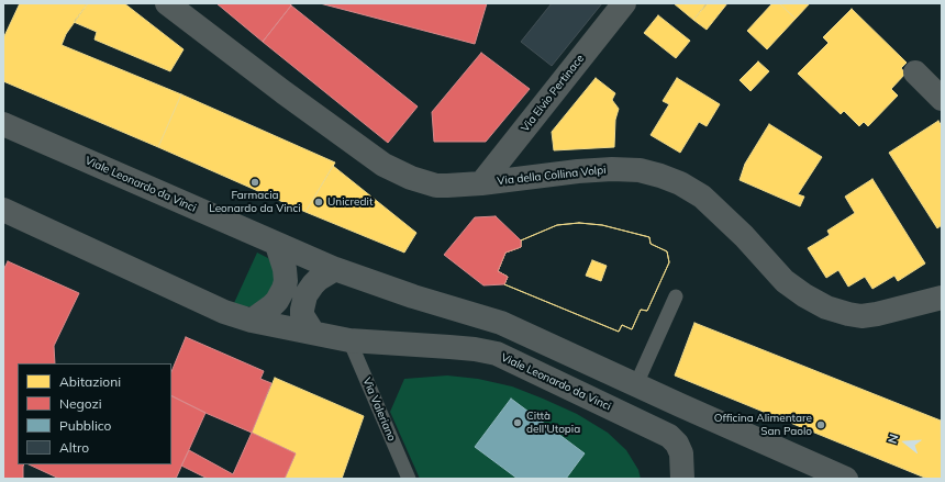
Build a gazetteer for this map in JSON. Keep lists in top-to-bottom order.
{
  "streets": {
    "street": ["Via Elvio Pertinace", "Via della Collina Volpi", "Viale Leonardo da Vinci"],
    "lane": ["Via Valeriano"]
  },
  "crossings": [
    ["Via Elvio Pertinace", "Via della Collina Volpi"],
    ["Viale Leonardo da Vinci", "Via Valeriano"]
  ],
  "places": [
    "Farmacia Leonardo da Vinci",
    "Unicredit",
    "Città dell'Utopia",
    "Officina Alimentare San Paolo"
  ],
  "legend": [
    "Abitazioni",
    "Negozi",
    "Pubblico",
    "Altro"
  ],
  "north": "left"
}
